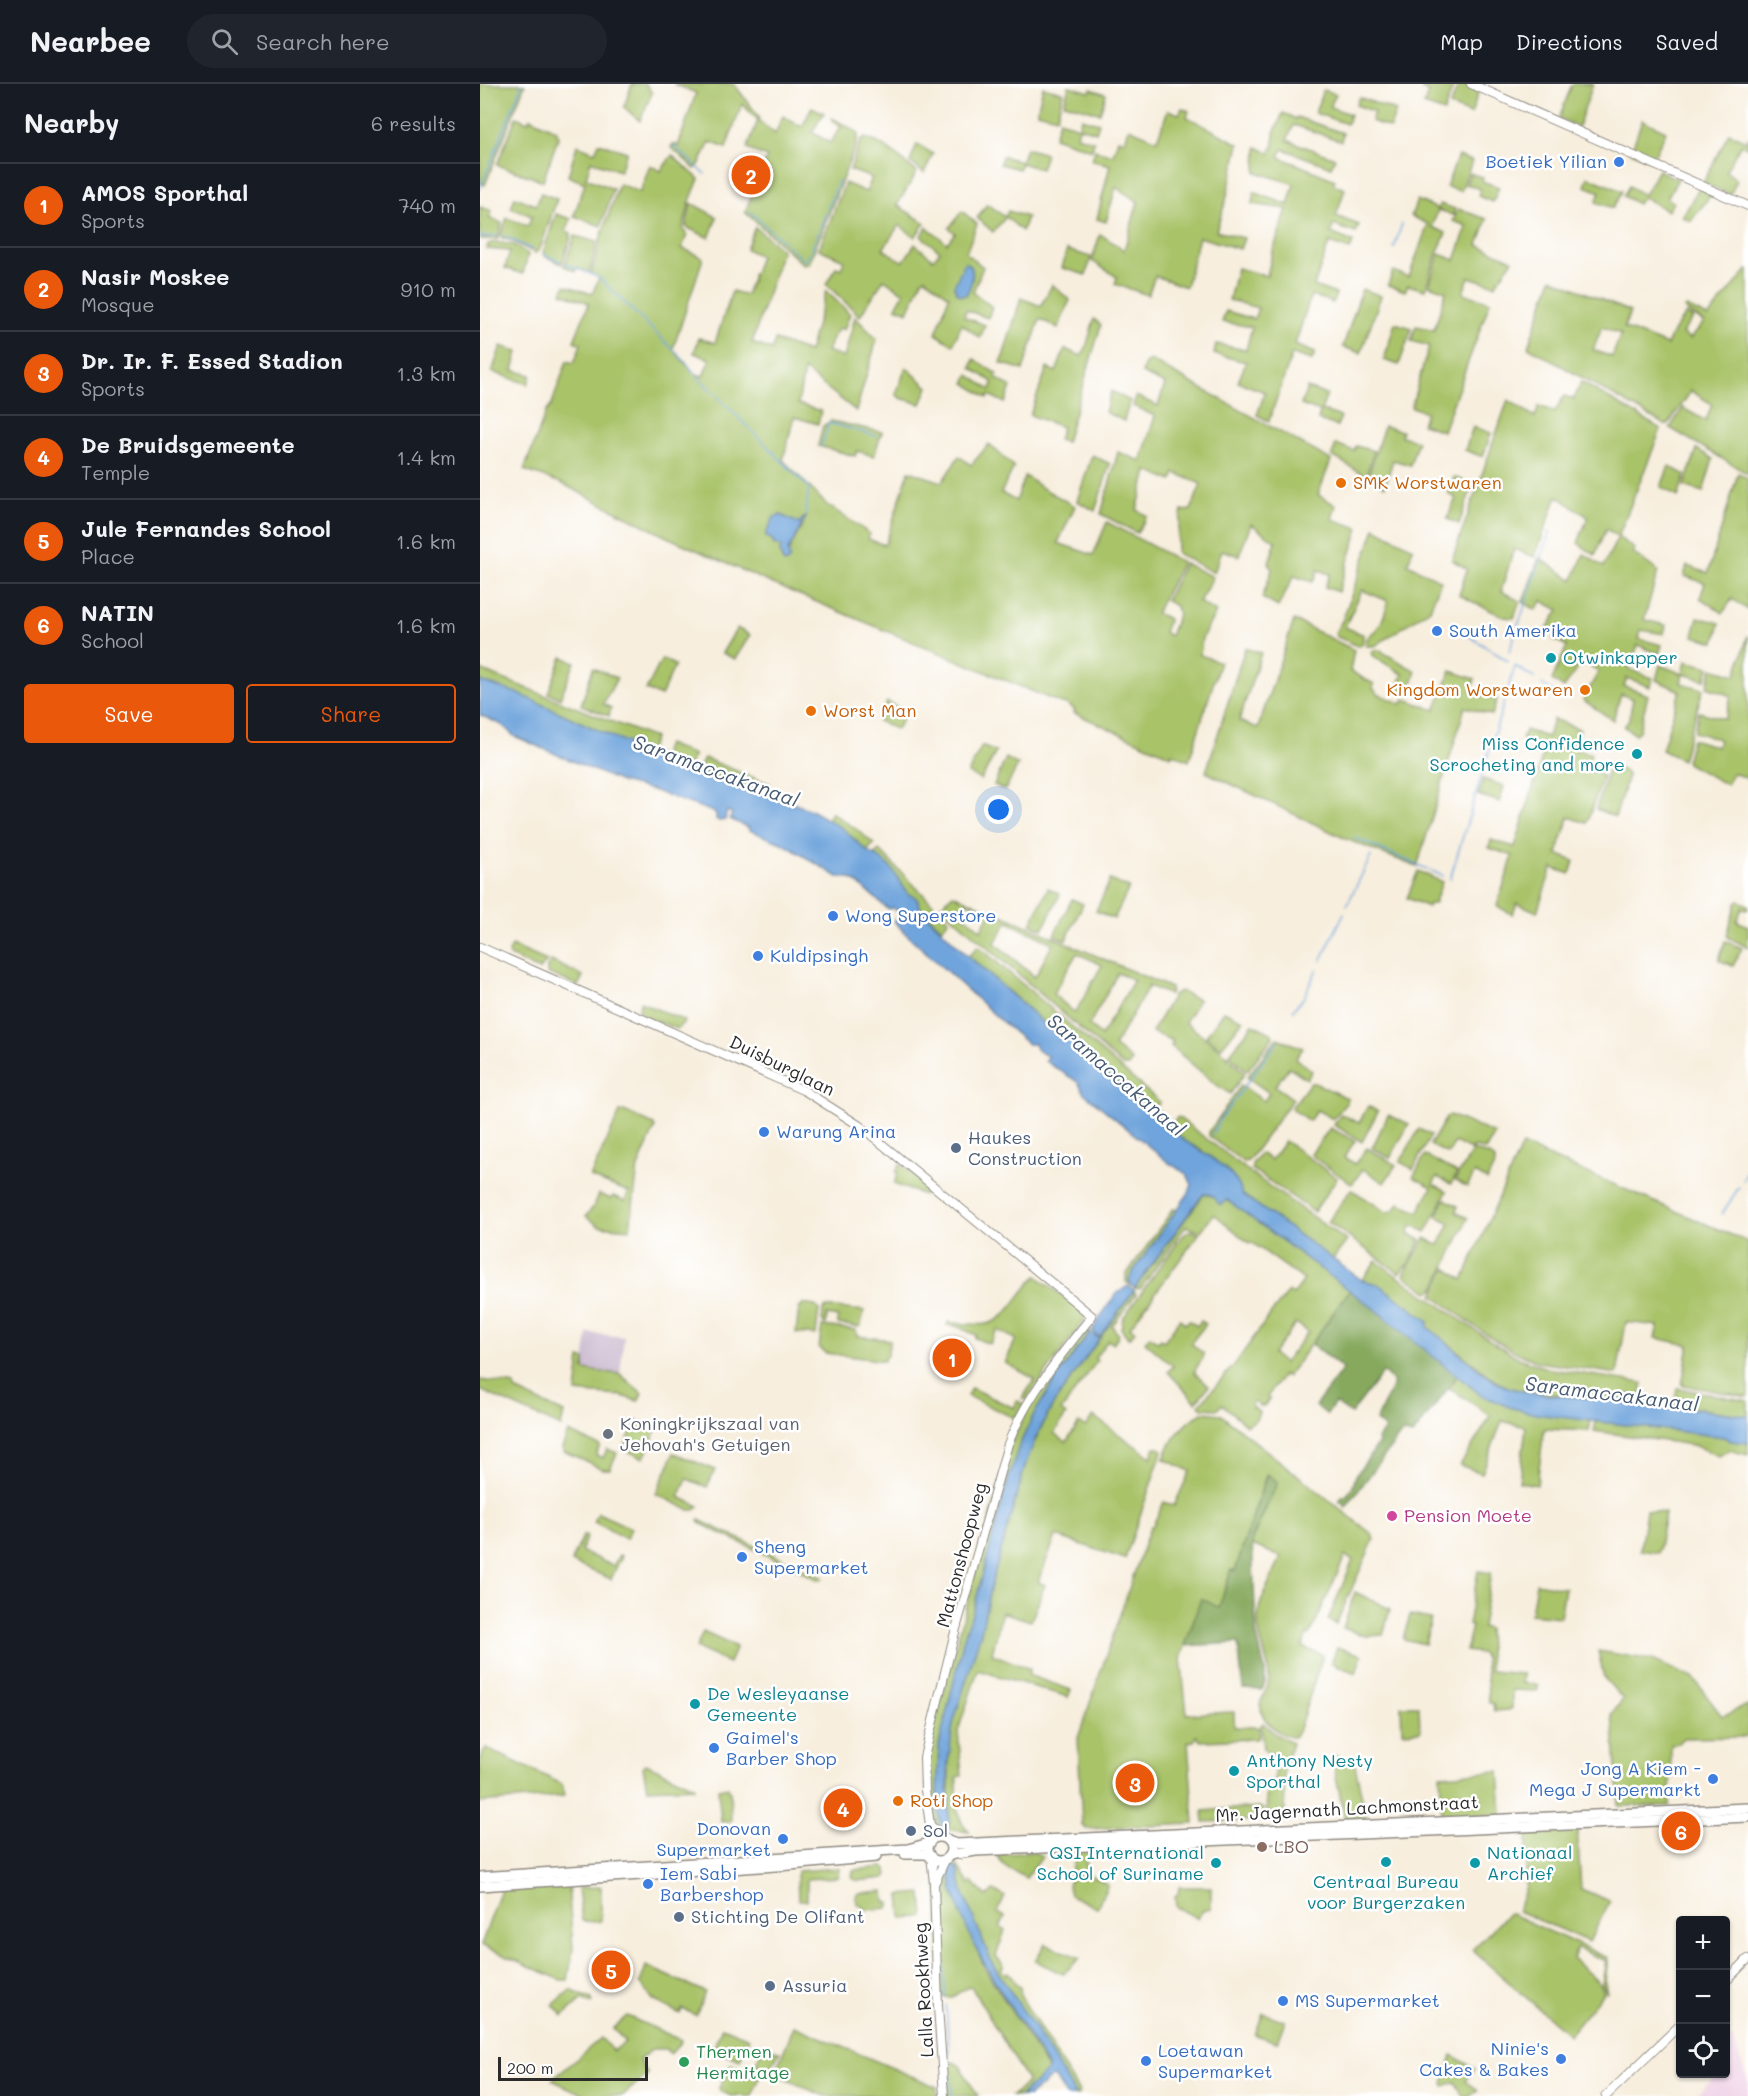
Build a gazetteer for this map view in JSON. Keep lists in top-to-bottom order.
{
  "streets": {
    "main road": ["Mr. Jagernath Lachmonstraat"],
    "street": ["Duisburglaan", "Mattonshoopweg", "Lalla Rookhweg"]
  },
  "crossings": [
    ["Duisburglaan", "Mattonshoopweg"],
    ["Mattonshoopweg", "Mr. Jagernath Lachmonstraat"],
    ["Mattonshoopweg", "Lalla Rookhweg"],
    ["Mr. Jagernath Lachmonstraat", "Lalla Rookhweg"]
  ],
  "water": ["Saramaccakanaal"],
  "places": [
    "Boetiek Yilian",
    "SMK Worstwaren",
    "South Amerika",
    "Otwinkapper",
    "Kingdom Worstwaren",
    "Worst Man",
    "Miss Confidence Scrocheting and more",
    "Wong Superstore",
    "Kuldipsingh",
    "Warung Arina",
    "Haukes Construction",
    "Koningkrijkszaal van Jehovah's Getuigen",
    "Pension Moete",
    "Sheng Supermarket",
    "De Wesleyaanse Gemeente",
    "Gaimel's Barber Shop",
    "Anthony Nesty Sporthal",
    "Jong A Kiem - Mega J Supermarkt",
    "Roti Shop",
    "Sol",
    "Donovan Supermarket",
    "LBO",
    "Centraal Bureau voor Burgerzaken",
    "QSI International School of Suriname",
    "Nationaal Archief",
    "Iem Sabi Barbershop",
    "Stichting De Olifant",
    "Assuria",
    "MS Supermarket",
    "Ninie's Cakes & Bakes",
    "Loetawan Supermarket",
    "Thermen Hermitage"
  ],
  "scale_bar": "200 m",
  "page": {
    "header": "Nearbee",
    "search": "Search here",
    "nav": ["Map", "Directions", "Saved"],
    "heading": ["Nearby", "6 results"],
    "pins": [
      "2",
      "1",
      "3",
      "4",
      "6",
      "5"
    ],
    "list": [
      {
        "mark": "1",
        "name": "AMOS Sporthal",
        "note": "Sports",
        "value": "740 m"
      },
      {
        "mark": "2",
        "name": "Nasir Moskee",
        "note": "Mosque",
        "value": "910 m"
      },
      {
        "mark": "3",
        "name": "Dr. Ir. F. Essed Stadion",
        "note": "Sports",
        "value": "1.3 km"
      },
      {
        "mark": "4",
        "name": "De Bruidsgemeente",
        "note": "Temple",
        "value": "1.4 km"
      },
      {
        "mark": "5",
        "name": "Jule Fernandes School",
        "note": "Place",
        "value": "1.6 km"
      },
      {
        "mark": "6",
        "name": "NATIN",
        "note": "School",
        "value": "1.6 km"
      }
    ],
    "buttons": ["Save", "Share"],
    "map_buttons": ["+", "−"],
    "scale": "200 m"
  }
}
